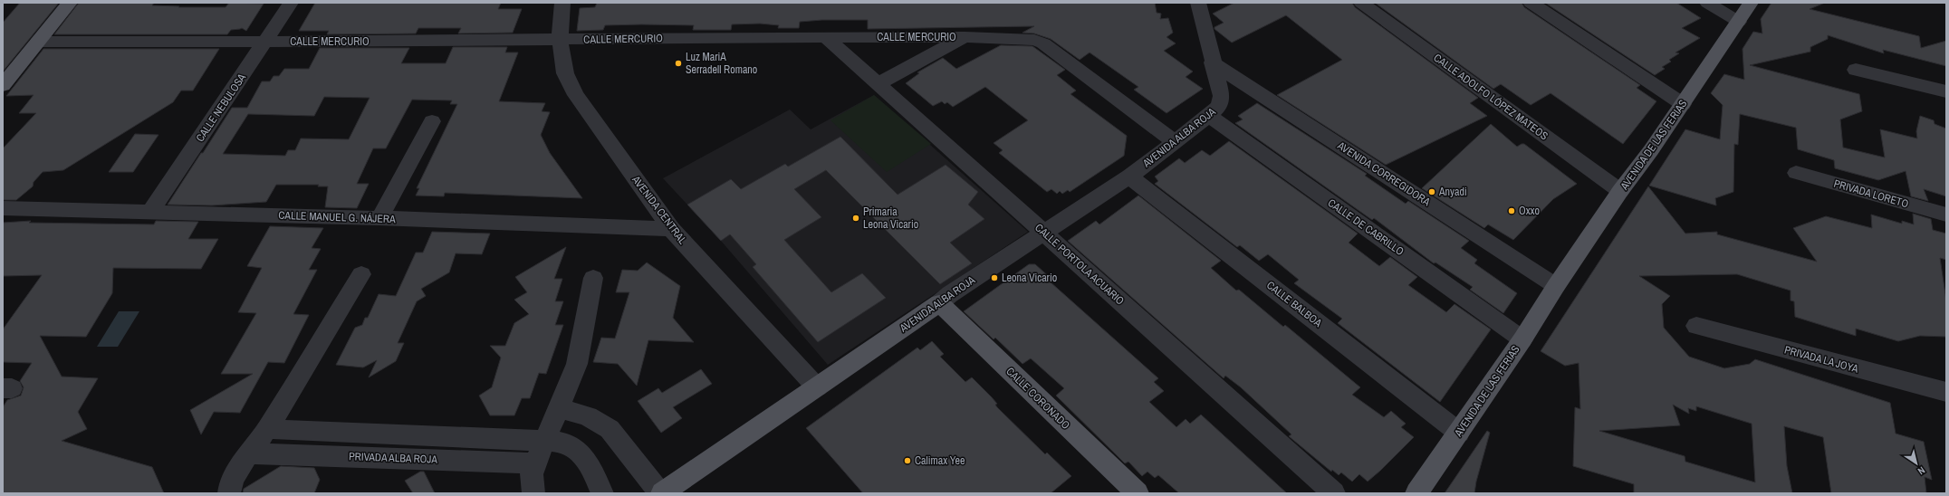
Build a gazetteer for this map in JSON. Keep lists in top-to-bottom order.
{
  "streets": {
    "main road": ["AVENIDA ALBA ROJA", "AVENIDA DE LAS FERIAS", "CALLE CORONADO"],
    "street": [
      "CALLE MERCURIO",
      "CALLE ADOLFO LÓPEZ MATEOS",
      "CALLE NEBULOSA",
      "AVENIDA CORREGIDORA",
      "PRIVADA LORETO",
      "AVENIDA CENTRAL",
      "CALLE MANUEL G. NÁJERA",
      "CALLE DE CABRILLO",
      "CALLE PORTOLA ACUARIO",
      "CALLE BALBOA",
      "PRIVADA LA JOYA",
      "PRIVADA ALBA ROJA"
    ]
  },
  "crossings": [
    ["CALLE MERCURIO", "CALLE NEBULOSA"],
    ["CALLE MERCURIO", "AVENIDA ALBA ROJA"],
    ["CALLE MERCURIO", "AVENIDA CENTRAL"],
    ["CALLE MERCURIO", "CALLE PORTOLA ACUARIO"],
    ["CALLE ADOLFO LÓPEZ MATEOS", "AVENIDA DE LAS FERIAS"],
    ["CALLE NEBULOSA", "CALLE MANUEL G. NÁJERA"],
    ["AVENIDA ALBA ROJA", "AVENIDA CORREGIDORA"],
    ["AVENIDA ALBA ROJA", "AVENIDA CENTRAL"],
    ["AVENIDA ALBA ROJA", "CALLE DE CABRILLO"],
    ["AVENIDA ALBA ROJA", "CALLE PORTOLA ACUARIO"],
    ["AVENIDA ALBA ROJA", "CALLE BALBOA"],
    ["AVENIDA ALBA ROJA", "CALLE CORONADO"],
    ["AVENIDA DE LAS FERIAS", "AVENIDA CORREGIDORA"],
    ["AVENIDA DE LAS FERIAS", "CALLE DE CABRILLO"],
    ["AVENIDA DE LAS FERIAS", "CALLE BALBOA"],
    ["AVENIDA CENTRAL", "CALLE MANUEL G. NÁJERA"]
  ],
  "places": [
    "Luz MariA Serradell Romano",
    "Anyadi",
    "Oxxo",
    "Primaria Leona Vicario",
    "Leona Vicario",
    "Calimax Yee"
  ],
  "north": "bottom right"
}
